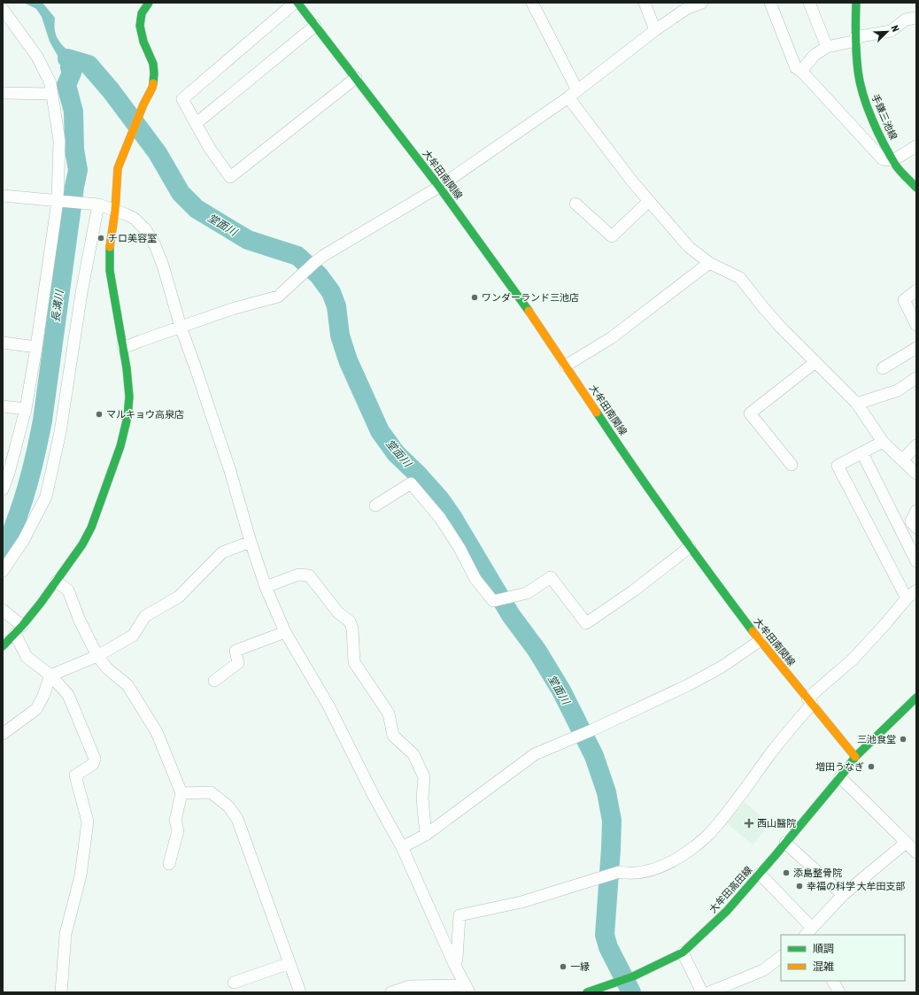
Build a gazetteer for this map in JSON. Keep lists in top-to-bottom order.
{
  "streets": {
    "main road": ["手鎌三池線", "大牟田南関線", "大牟田高田線"]
  },
  "crossings": [
    ["大牟田南関線", "大牟田高田線"]
  ],
  "water": ["堂面川", "長溝川"],
  "places": {
    "other": [
      "チロ美容室",
      "ワンダーランド三池店",
      "マルキョウ高泉店",
      "三池食堂",
      "増田うなぎ",
      "添島整骨院",
      "幸福の科学 大牟田支部",
      "一縁"
    ],
    "health": ["西山醫院"]
  },
  "legend": ["順調", "混雑"],
  "north": "top right"
}
